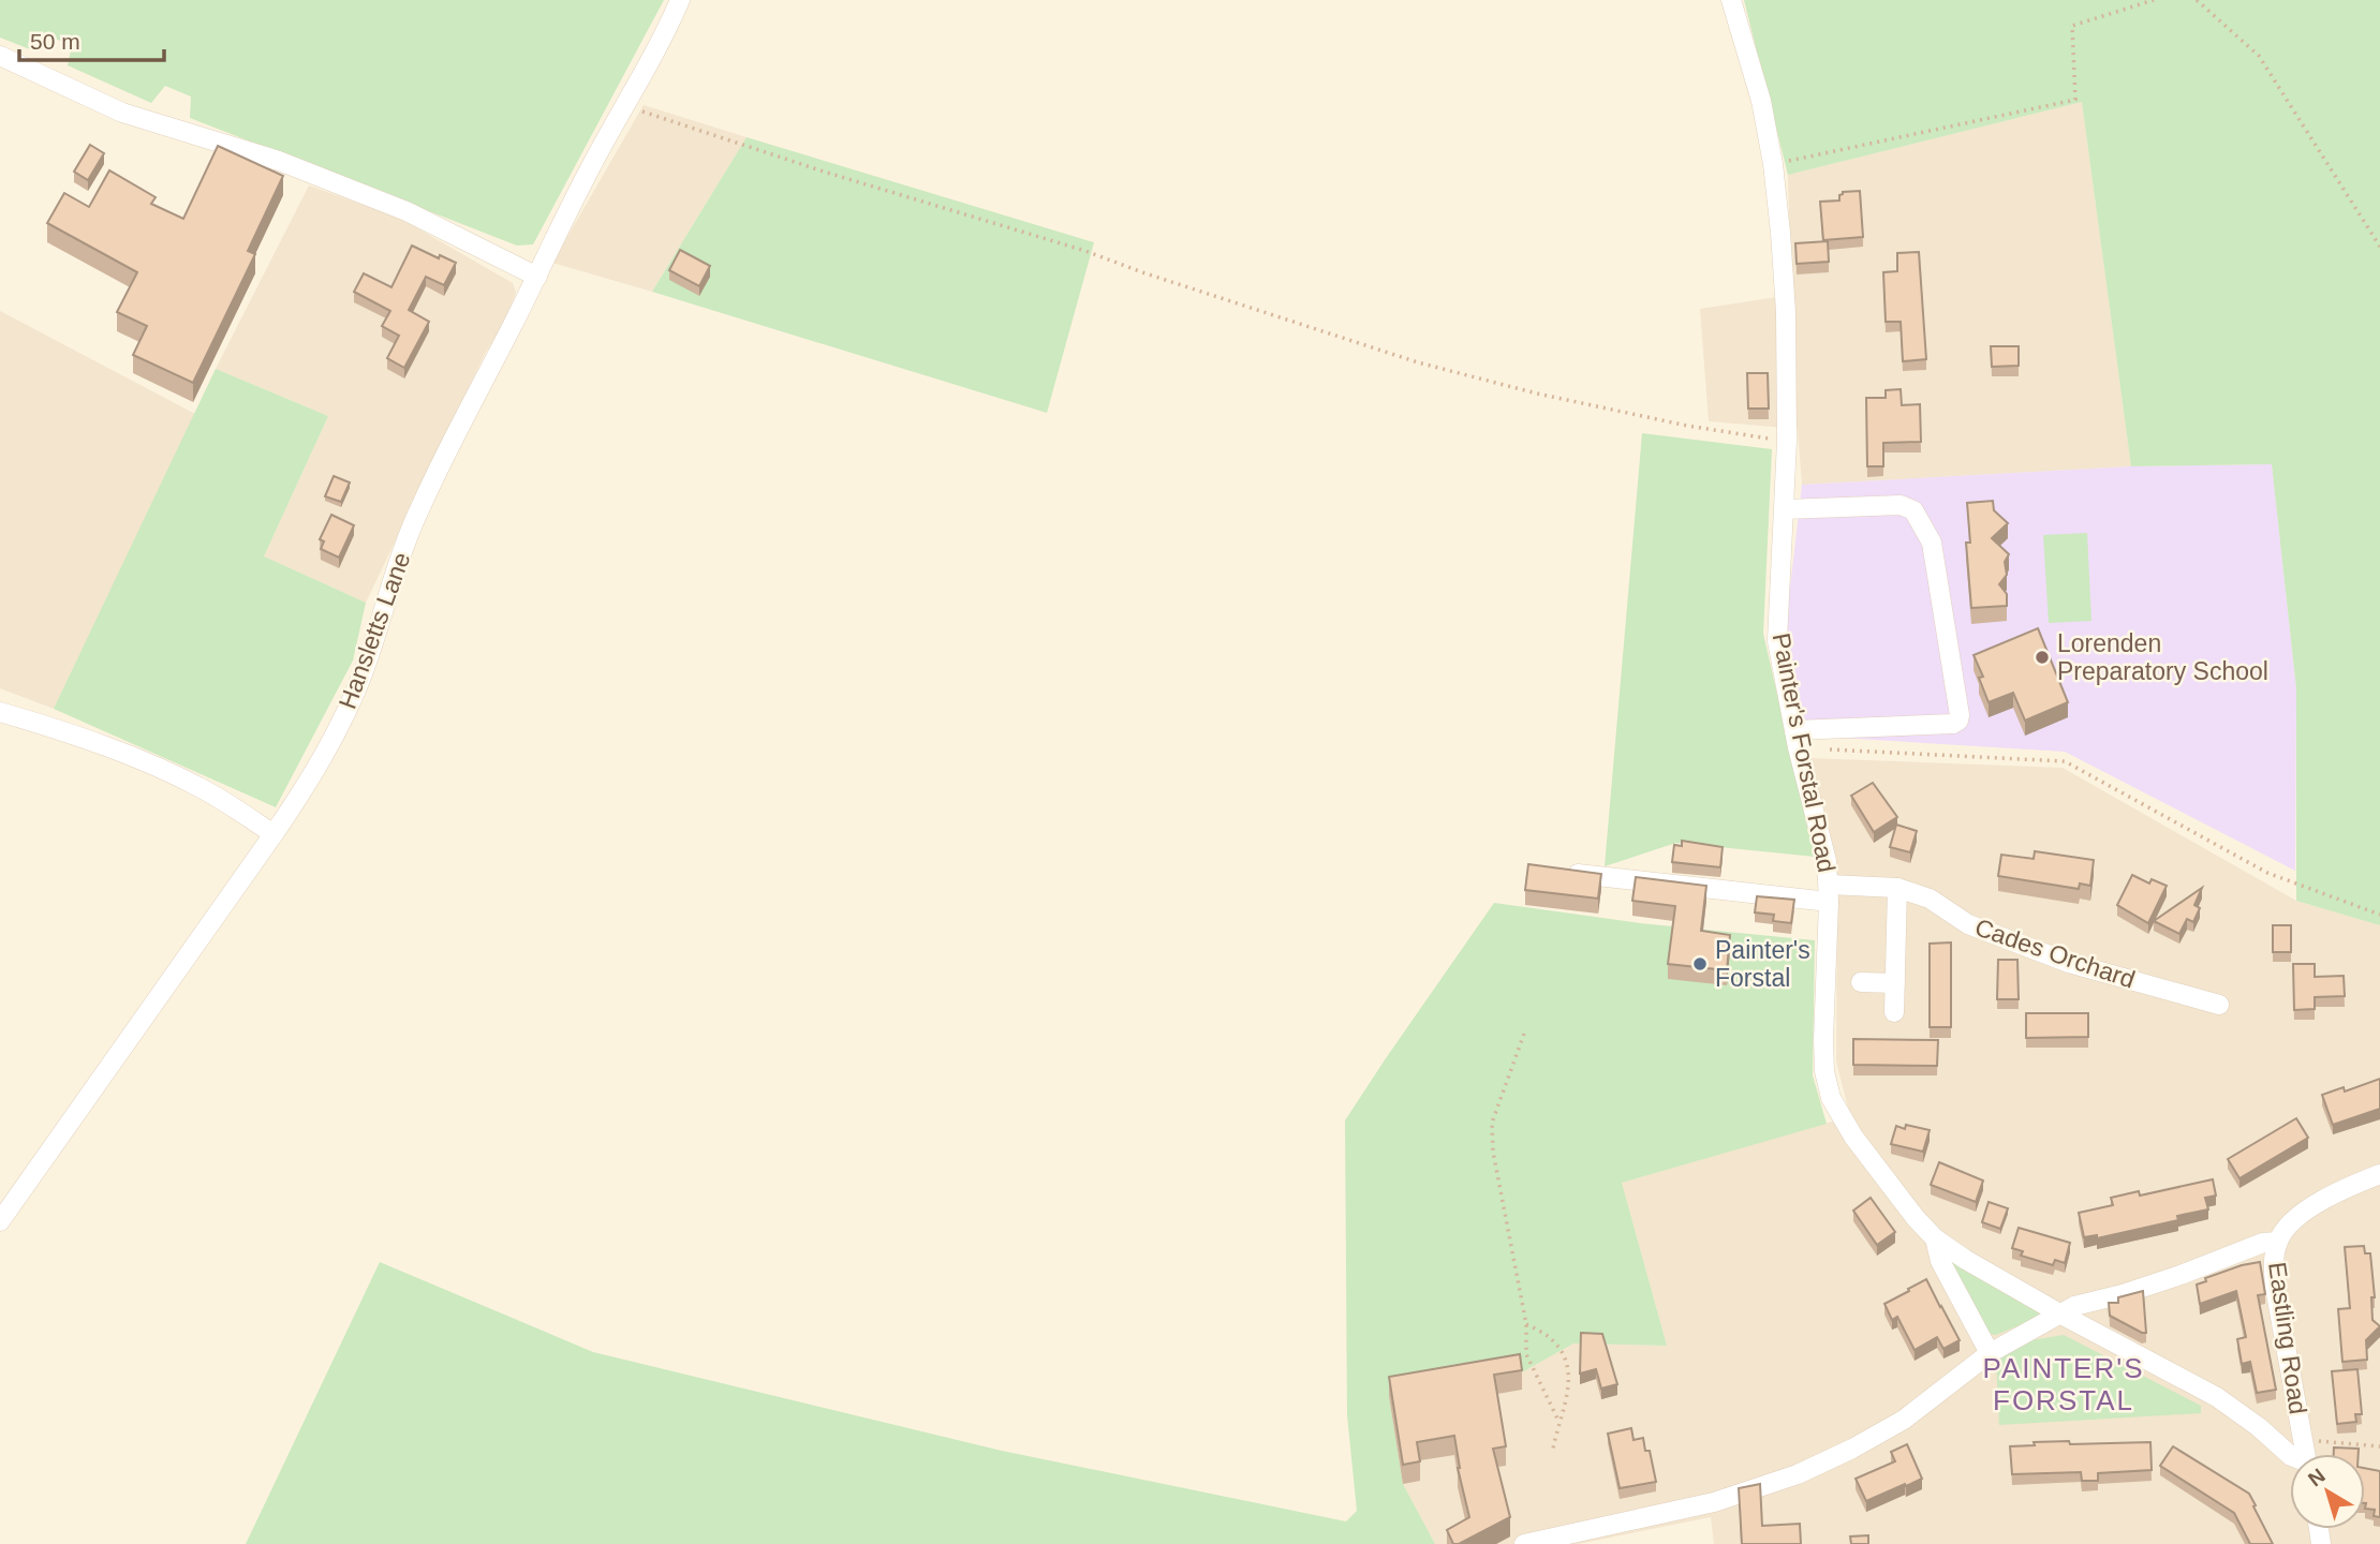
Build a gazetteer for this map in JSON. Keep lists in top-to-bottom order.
{
  "streets": {
    "street": [
      "Hansletts Lane",
      "Painter's Forstal Road",
      "Cades Orchard",
      "Eastling Road"
    ]
  },
  "crossings": [
    ["Painter's Forstal Road", "Cades Orchard"]
  ],
  "districts": ["PAINTER'S FORSTAL"],
  "places": ["Lorenden Preparatory School", "Painter's Forstal"],
  "scale_bar": "50 m",
  "north": "top left"
}
